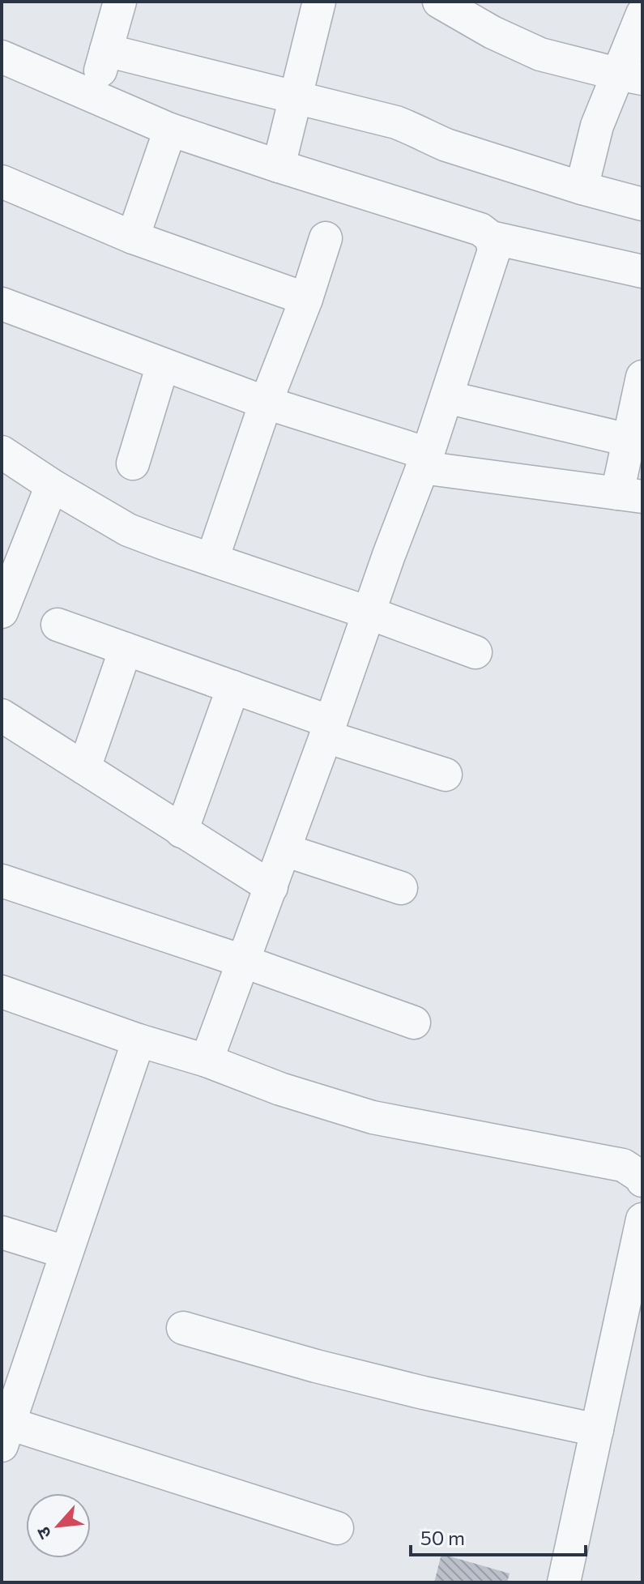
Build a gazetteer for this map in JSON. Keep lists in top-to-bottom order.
{
  "scale_bar": "50 m",
  "north": "bottom left"
}
